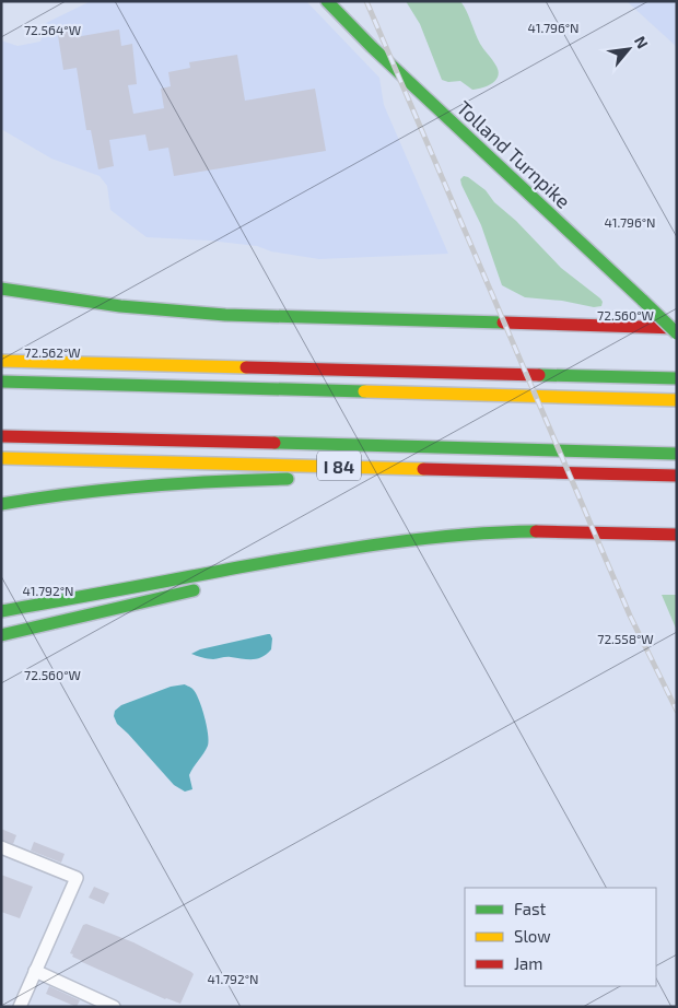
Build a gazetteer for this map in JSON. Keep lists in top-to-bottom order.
{
  "streets": {
    "main road": ["Tolland Turnpike", "I 84"]
  },
  "legend": ["Fast", "Slow", "Jam"],
  "north": "top right",
  "coordinates": [
    "41.796°N",
    "72.564°W",
    "72.560°W",
    "72.562°W",
    "41.792°N",
    "72.558°W"
  ]
}
